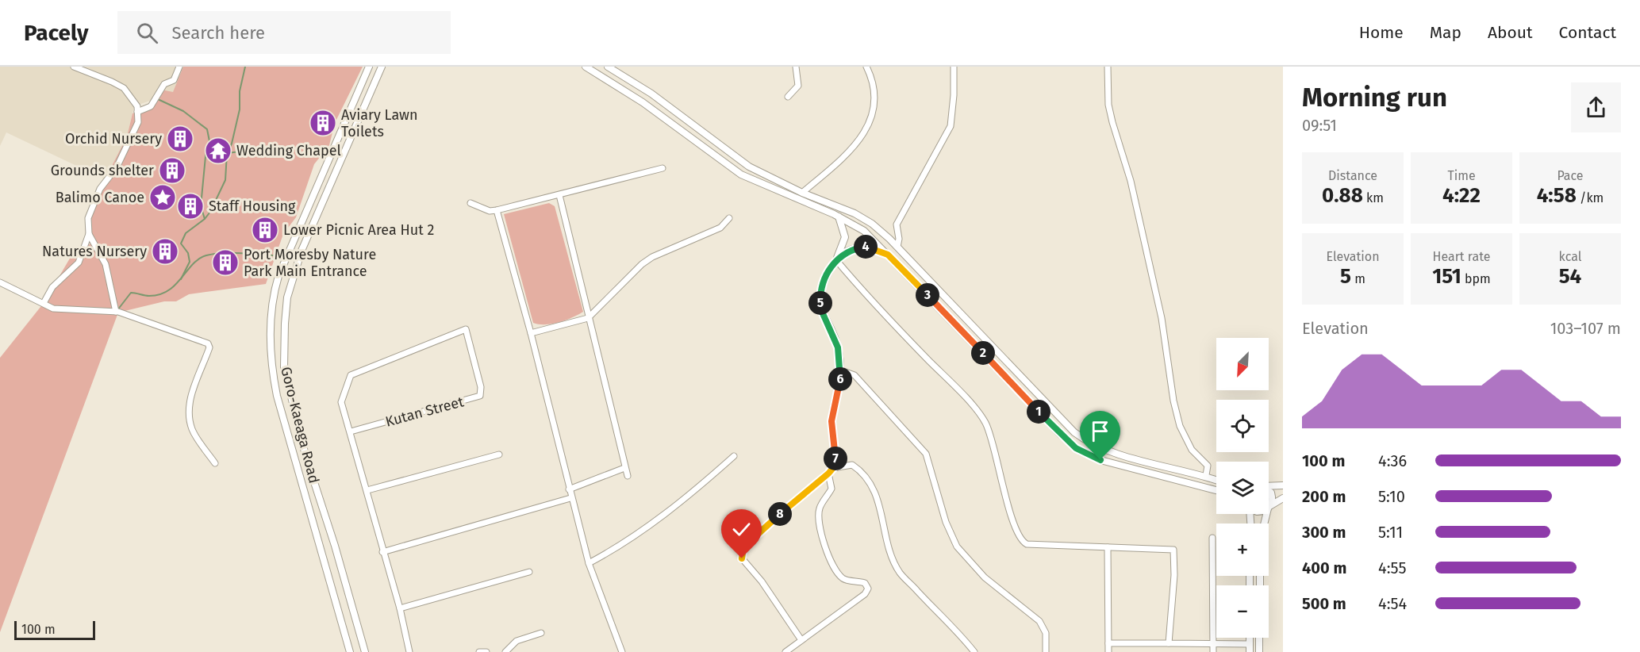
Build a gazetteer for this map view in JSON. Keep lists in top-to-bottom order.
{
  "streets": {
    "main road": ["Goro-Kaeaga Road"],
    "street": ["Kutan Street"]
  },
  "places": {
    "building": [
      "Aviary Lawn Toilets",
      "Orchid Nursery",
      "Grounds shelter",
      "Staff Housing",
      "Lower Picnic Area Hut 2",
      "Natures Nursery",
      "Port Moresby Nature Park Main Entrance"
    ],
    "temple": ["Wedding Chapel"],
    "place": ["Balimo Canoe"]
  },
  "scale_bar": "100 m",
  "north": "bottom left",
  "page": {
    "header": "Pacely",
    "search": "Search here",
    "nav": [
      "Home",
      "Map",
      "About",
      "Contact"
    ],
    "heading": ["Morning run", "09:51"],
    "stats": [
      ["Distance", "0.88 km"],
      ["Time", "4:22"],
      ["Pace", "4:58 /km"],
      ["Elevation", "5 m"],
      ["Heart rate", "151 bpm"],
      ["kcal", "54"]
    ],
    "pins": [
      "4",
      "3",
      "5",
      "2",
      "6",
      "1",
      "7",
      "8"
    ],
    "chart": ["Elevation", "103–107 m"],
    "map_buttons": ["+", "−"],
    "list": [
      {
        "name": "100 m",
        "note": "4:36"
      },
      {
        "name": "200 m",
        "note": "5:10"
      },
      {
        "name": "300 m",
        "note": "5:11"
      },
      {
        "name": "400 m",
        "note": "4:55"
      },
      {
        "name": "500 m",
        "note": "4:54"
      }
    ],
    "scale": "100 m"
  }
}
